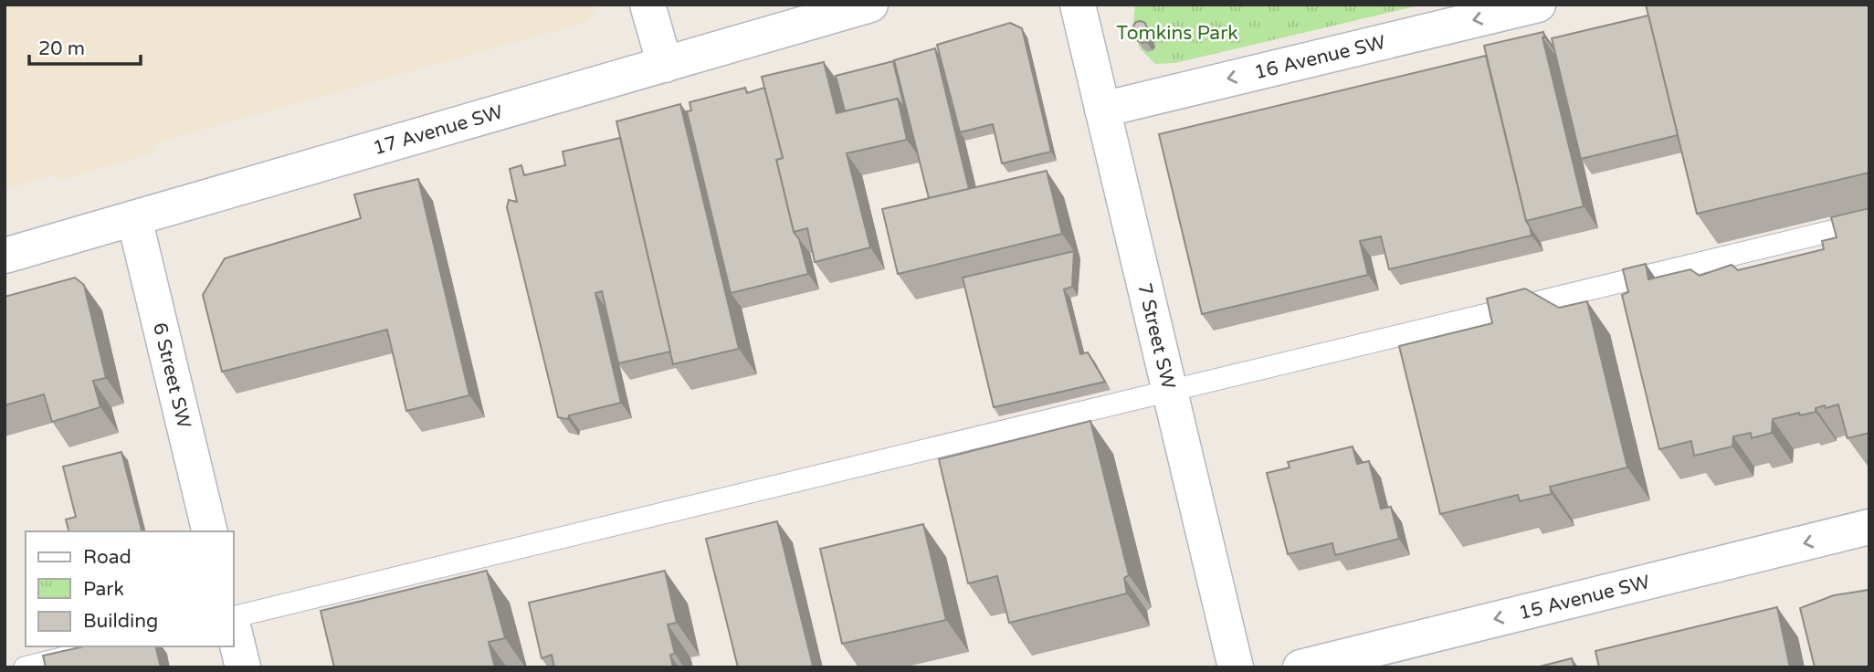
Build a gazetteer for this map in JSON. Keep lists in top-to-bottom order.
{
  "streets": {
    "street": [
      "16 Avenue SW",
      "17 Avenue SW",
      "7 Street SW",
      "6 Street SW",
      "15 Avenue SW"
    ]
  },
  "crossings": [
    ["16 Avenue SW", "7 Street SW"],
    ["17 Avenue SW", "6 Street SW"]
  ],
  "one_way": ["16 Avenue SW", "15 Avenue SW"],
  "parks": ["Tomkins Park"],
  "legend": ["Road", "Park", "Building"],
  "scale_bar": "20 m"
}
